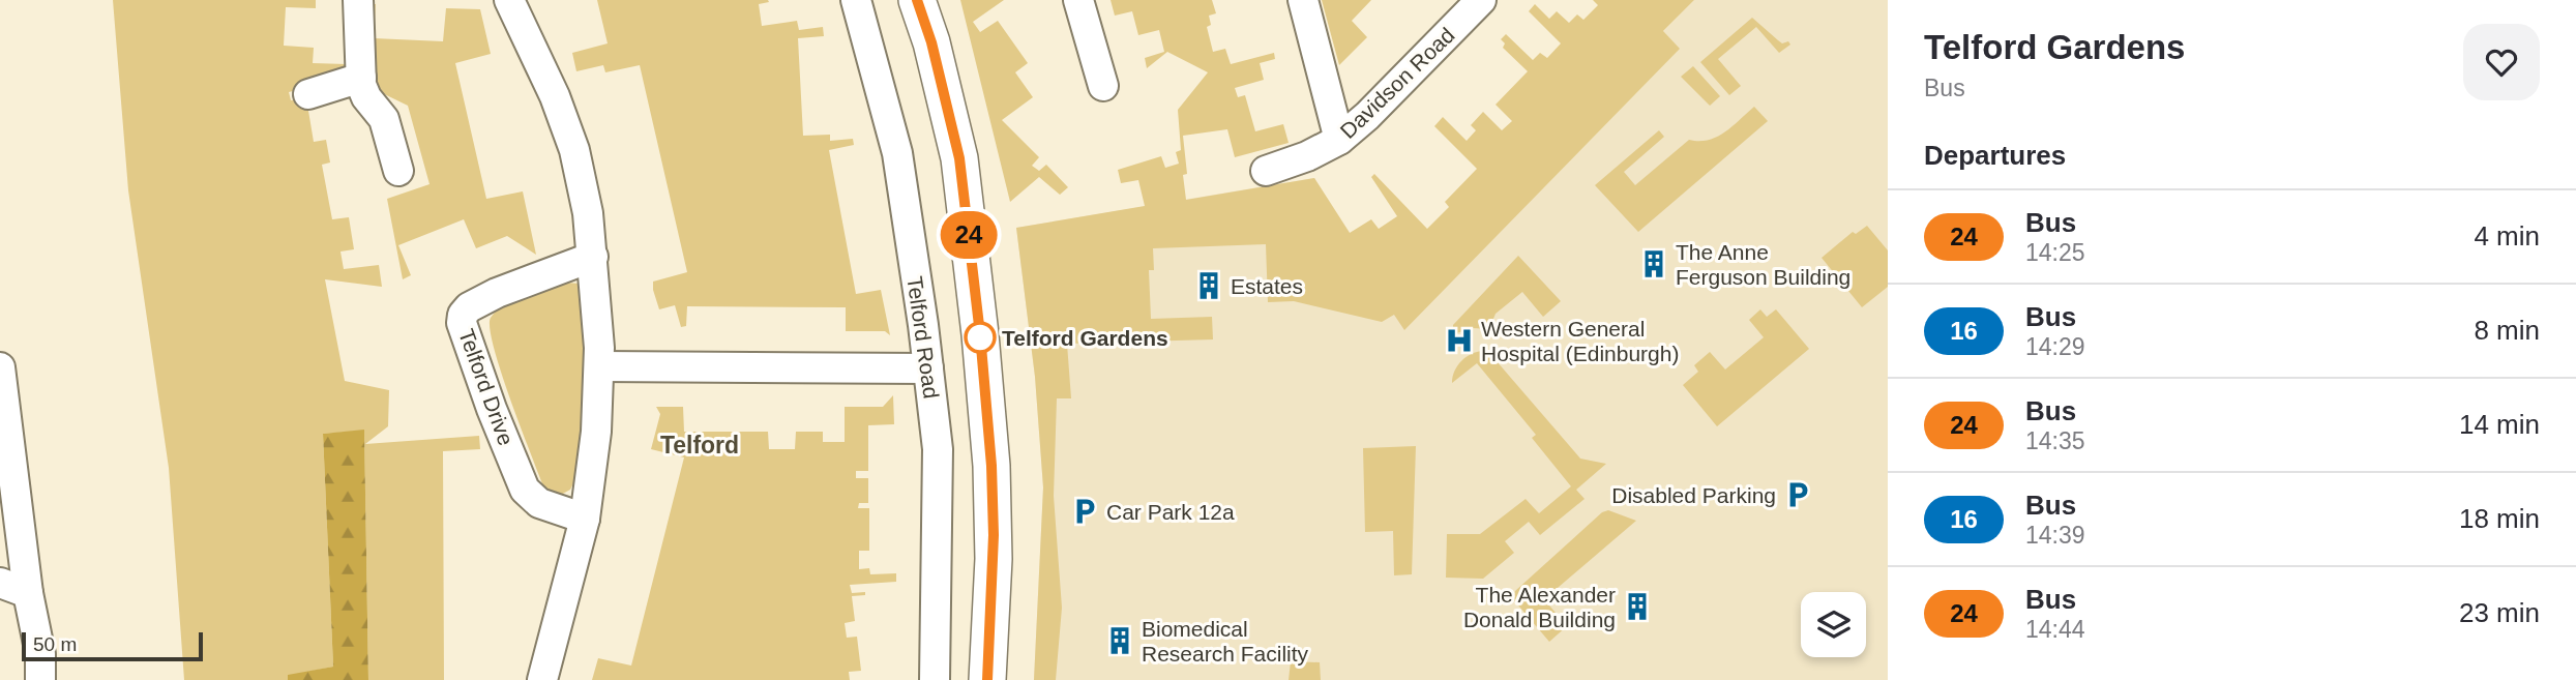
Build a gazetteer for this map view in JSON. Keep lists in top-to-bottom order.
{
  "streets": {
    "street": ["Davidson Road", "Telford Road", "Telford Drive"]
  },
  "districts": ["Telford"],
  "places": {
    "building": [
      "The Anne Ferguson Building",
      "Estates",
      "The Alexander Donald Building",
      "Biomedical Research Facility"
    ],
    "other": ["Telford Gardens"],
    "hospital": ["Western General Hospital (Edinburgh)"],
    "parking": ["Disabled Parking", "Car Park 12a"]
  },
  "lines": ["bus line 24"],
  "scale_bar": "50 m",
  "page": {
    "on_map": "24",
    "heading": [
      ["Telford Gardens", "Bus"],
      "Departures"
    ],
    "list": [
      {
        "mark": "24",
        "name": "Bus",
        "note": "14:25",
        "value": "4 min"
      },
      {
        "mark": "16",
        "name": "Bus",
        "note": "14:29",
        "value": "8 min"
      },
      {
        "mark": "24",
        "name": "Bus",
        "note": "14:35",
        "value": "14 min"
      },
      {
        "mark": "16",
        "name": "Bus",
        "note": "14:39",
        "value": "18 min"
      },
      {
        "mark": "24",
        "name": "Bus",
        "note": "14:44",
        "value": "23 min"
      }
    ],
    "scale": "50 m"
  }
}
